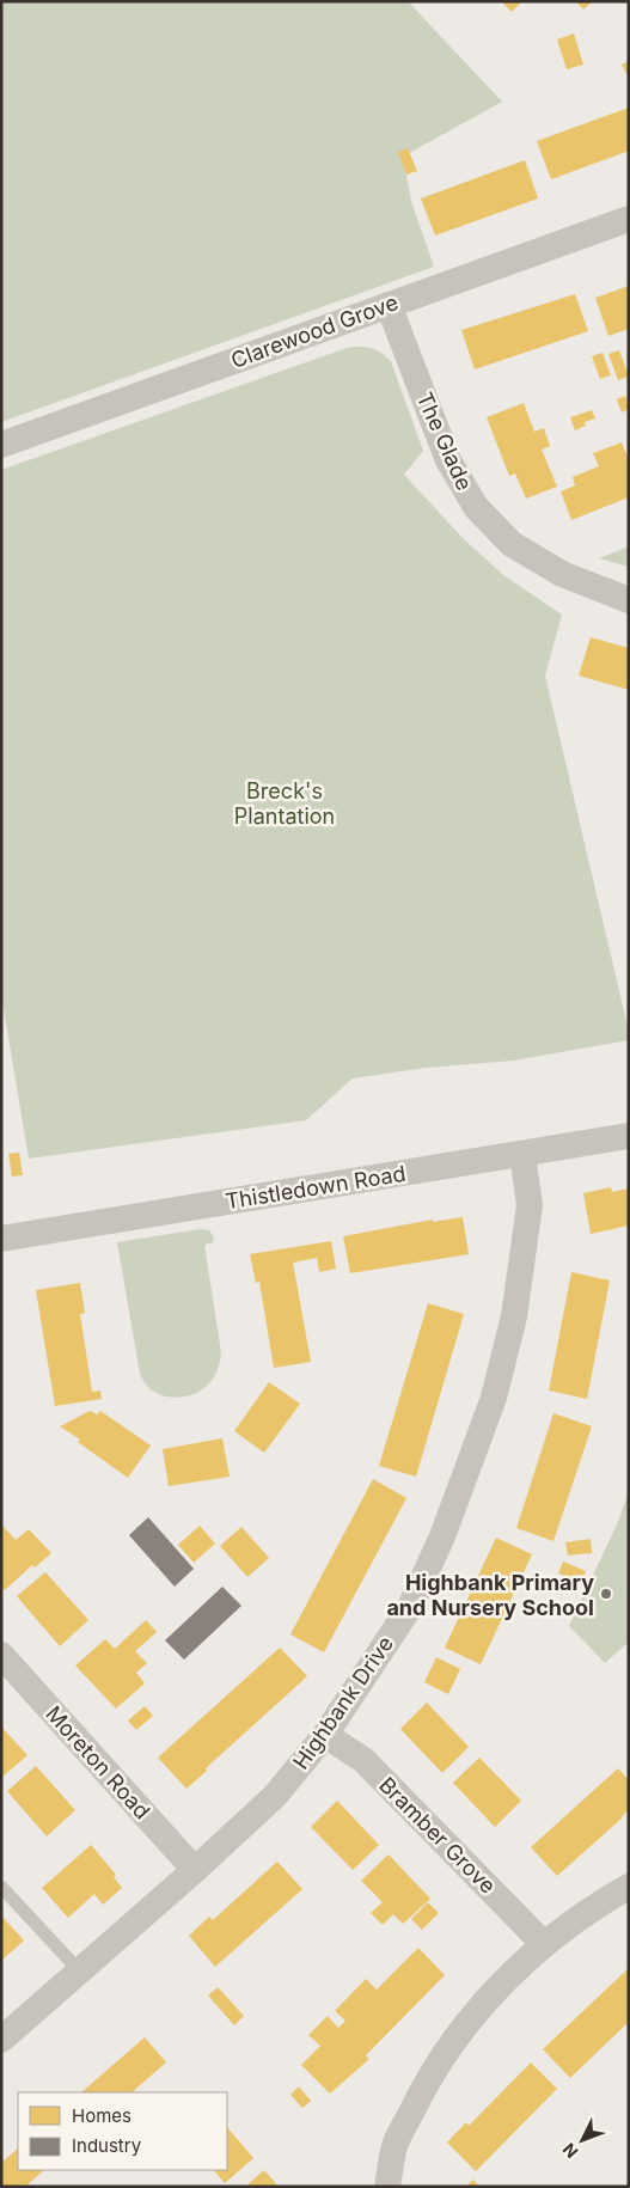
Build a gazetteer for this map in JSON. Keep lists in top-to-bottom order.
{
  "streets": {
    "street": [
      "Clarewood Grove",
      "The Glade",
      "Thistledown Road",
      "Highbank Drive",
      "Moreton Road",
      "Bramber Grove"
    ]
  },
  "crossings": [
    ["Clarewood Grove", "The Glade"],
    ["Thistledown Road", "Highbank Drive"],
    ["Highbank Drive", "Moreton Road"],
    ["Highbank Drive", "Bramber Grove"]
  ],
  "parks": ["Breck's Plantation"],
  "places": ["Highbank Primary and Nursery School"],
  "legend": ["Homes", "Industry"],
  "north": "bottom left"
}
